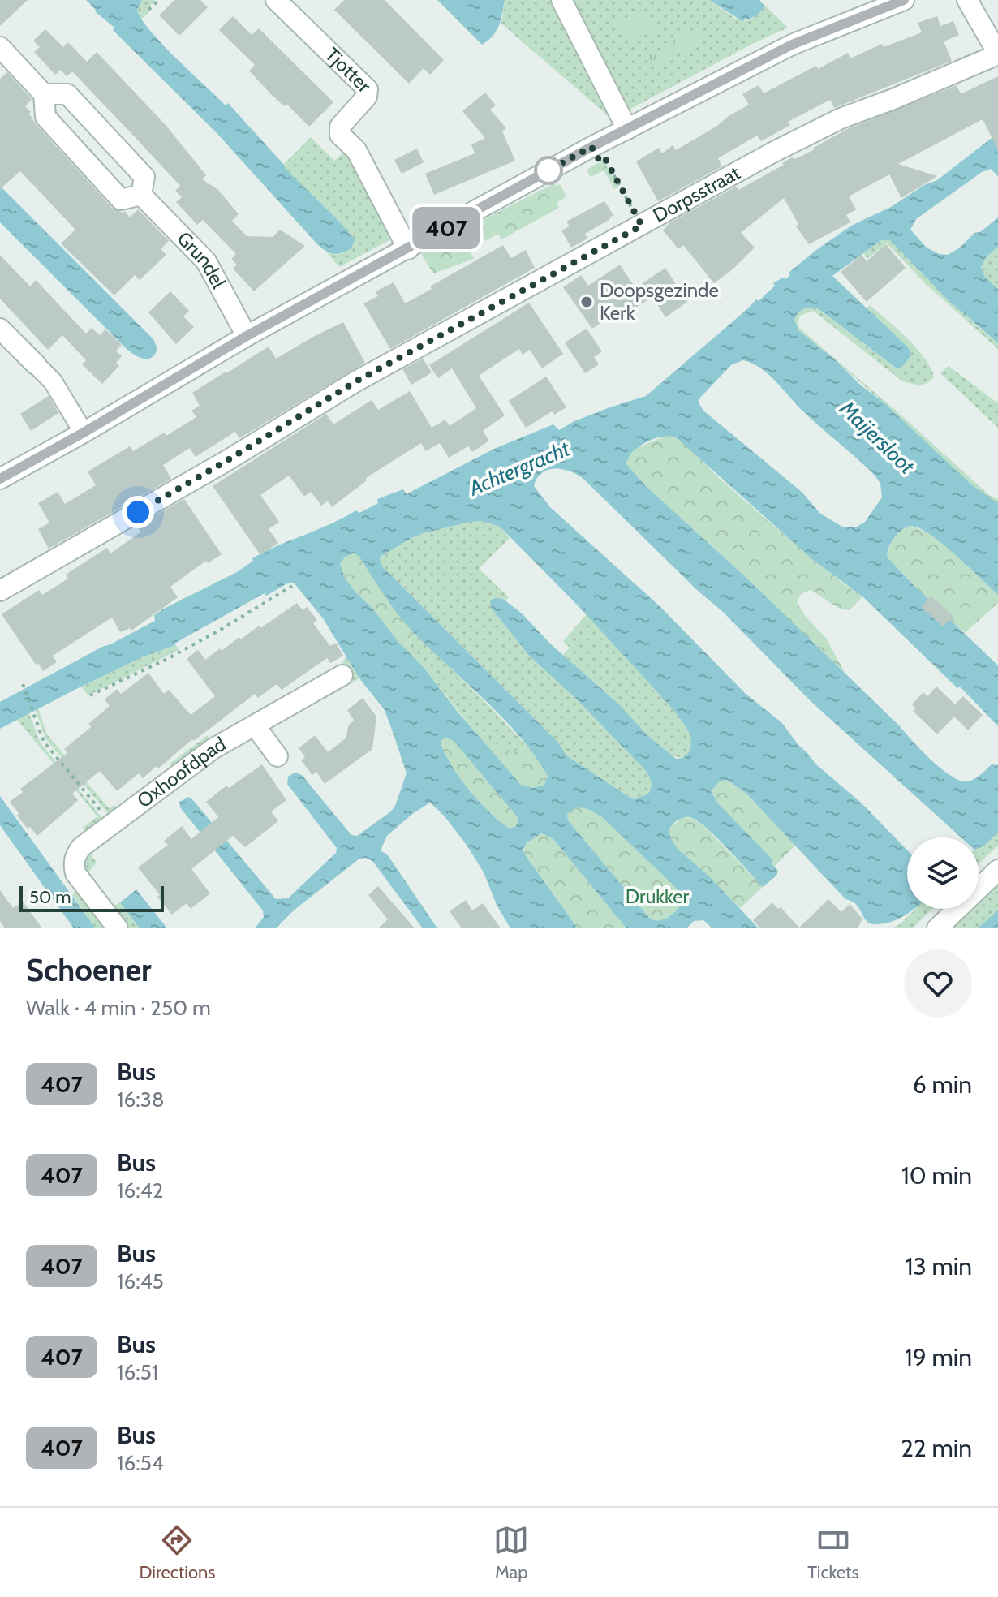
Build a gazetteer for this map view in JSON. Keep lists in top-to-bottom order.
{
  "streets": {
    "street": [
      "Tjotter",
      "Dorpsstraat",
      "Grundel",
      "Oxhoofdpad"
    ]
  },
  "water": ["Maijersloot", "Achtergracht"],
  "parks": ["Drukker"],
  "places": ["Doopsgezinde Kerk"],
  "lines": ["bus line 407"],
  "scale_bar": "50 m",
  "page": {
    "on_map": "407",
    "scale": "50 m",
    "heading": ["Schoener", "Walk · 4 min · 250 m"],
    "list": [
      {
        "mark": "407",
        "name": "Bus",
        "note": "16:38",
        "value": "6 min"
      },
      {
        "mark": "407",
        "name": "Bus",
        "note": "16:42",
        "value": "10 min"
      },
      {
        "mark": "407",
        "name": "Bus",
        "note": "16:45",
        "value": "13 min"
      },
      {
        "mark": "407",
        "name": "Bus",
        "note": "16:51",
        "value": "19 min"
      },
      {
        "mark": "407",
        "name": "Bus",
        "note": "16:54",
        "value": "22 min"
      }
    ],
    "tabs": ["Directions", "Map", "Tickets"]
  }
}
